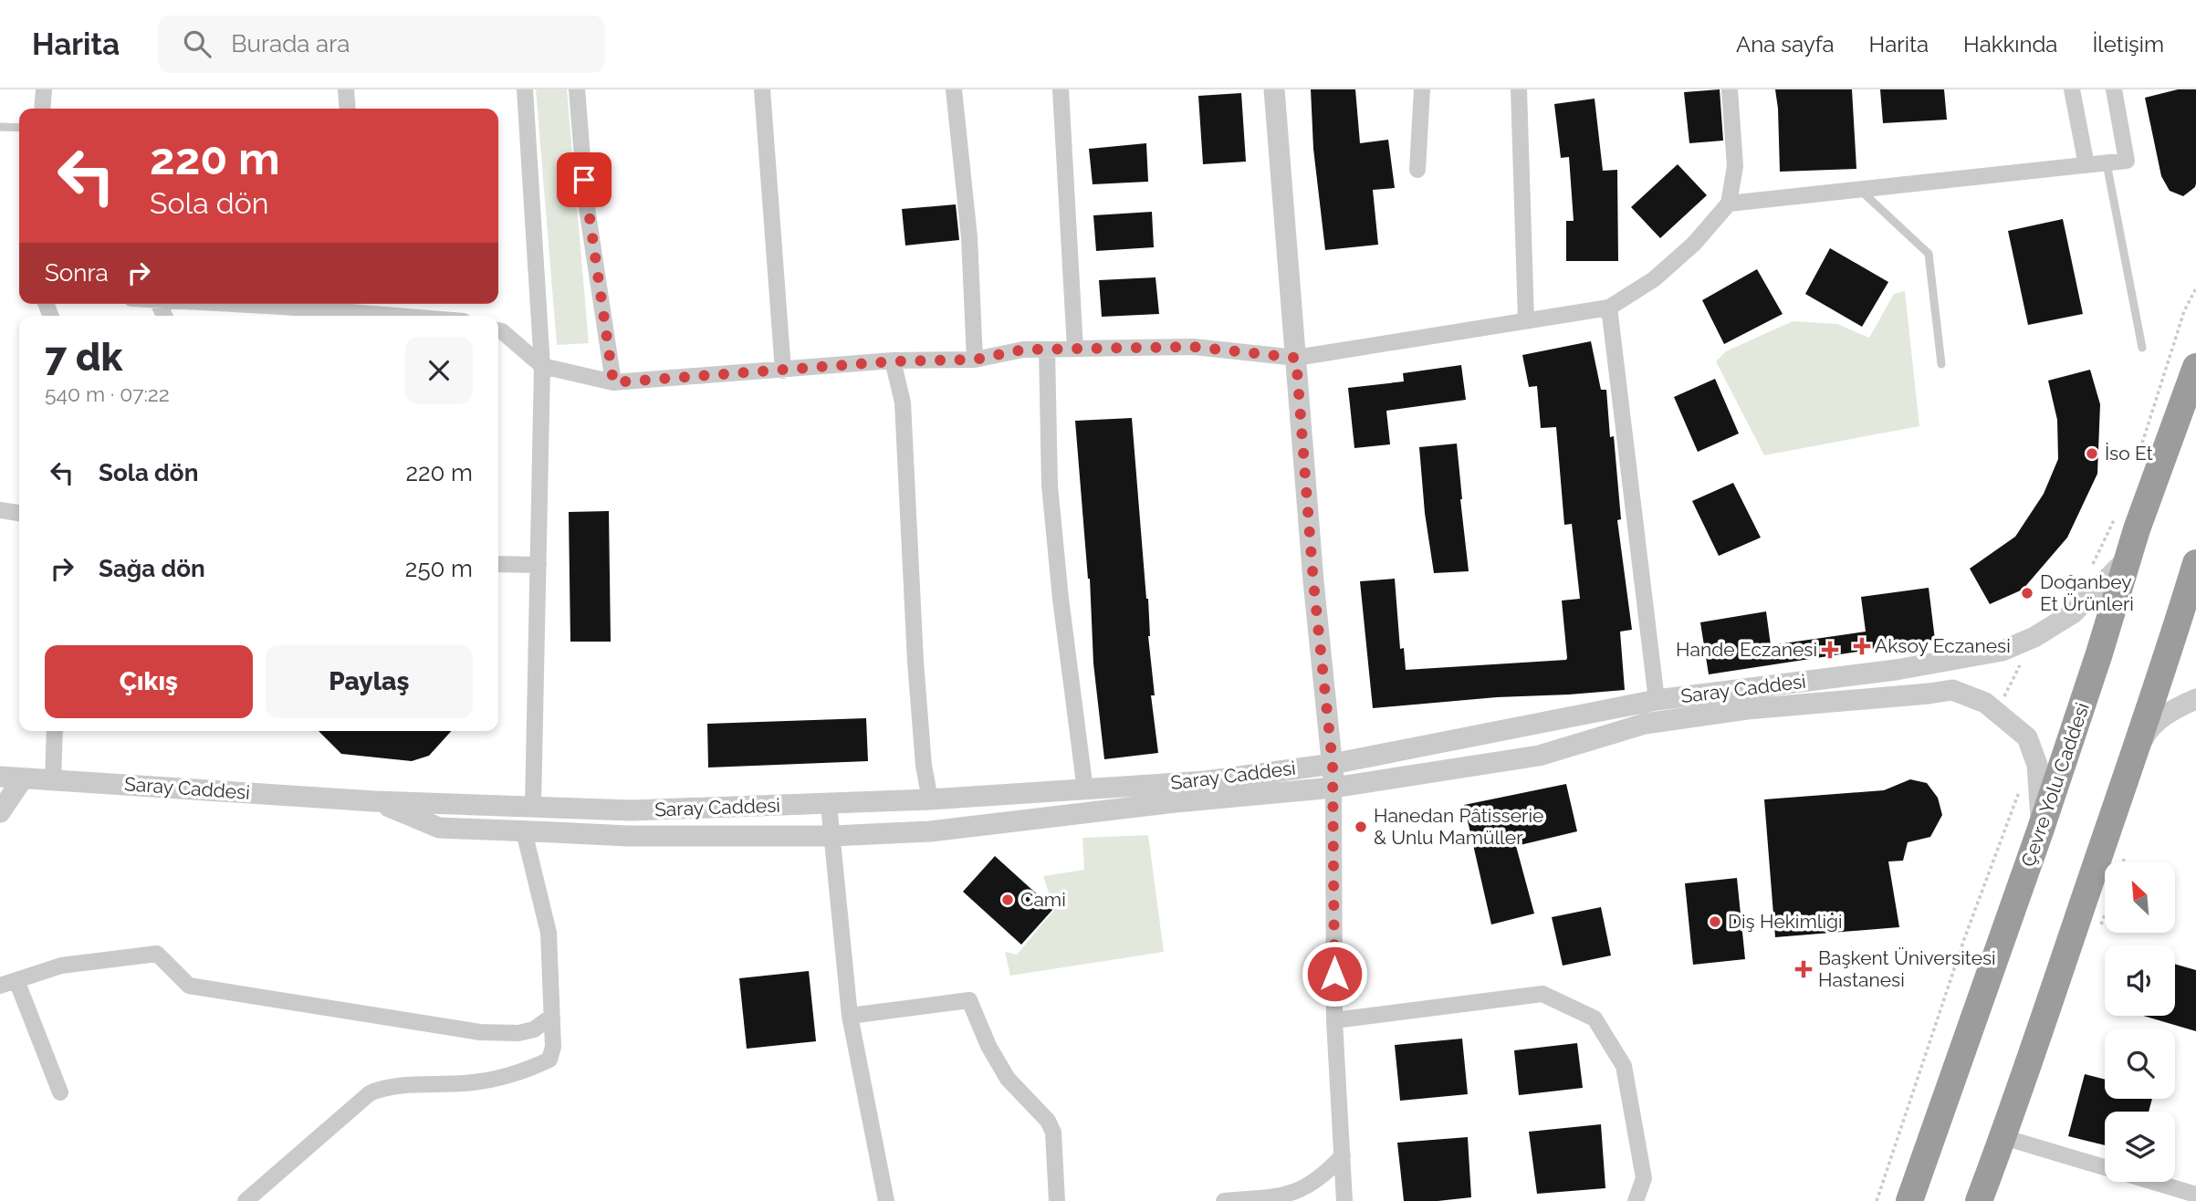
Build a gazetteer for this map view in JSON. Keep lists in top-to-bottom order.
{
  "streets": {
    "highway": ["Çevre Yolu Caddesi"],
    "street": ["Saray Caddesi"]
  },
  "crossings": [
    ["Saray Caddesi", "Çevre Yolu Caddesi"]
  ],
  "places": {
    "other": [
      "İso Et",
      "Doğanbey Et Ürünleri",
      "Hanedan Pâtisserie & Unlu Mamüller",
      "Cami",
      "Diş Hekimliği"
    ],
    "health": ["Aksoy Eczanesi", "Hande Eczanesi", "Başkent Üniversitesi Hastanesi"]
  },
  "north": "top left",
  "page": {
    "header": "Harita",
    "search": "Burada ara",
    "nav": [
      "Ana sayfa",
      "Harita",
      "Hakkında",
      "İletişim"
    ],
    "turn": ["220 m", "Sola dön"],
    "then": "Sonra",
    "heading": ["7 dk", "540 m · 07:22"],
    "list": [
      {
        "name": "Sola dön",
        "value": "220 m"
      },
      {
        "name": "Sağa dön",
        "value": "250 m"
      }
    ],
    "buttons": ["Çıkış", "Paylaş"]
  }
}
